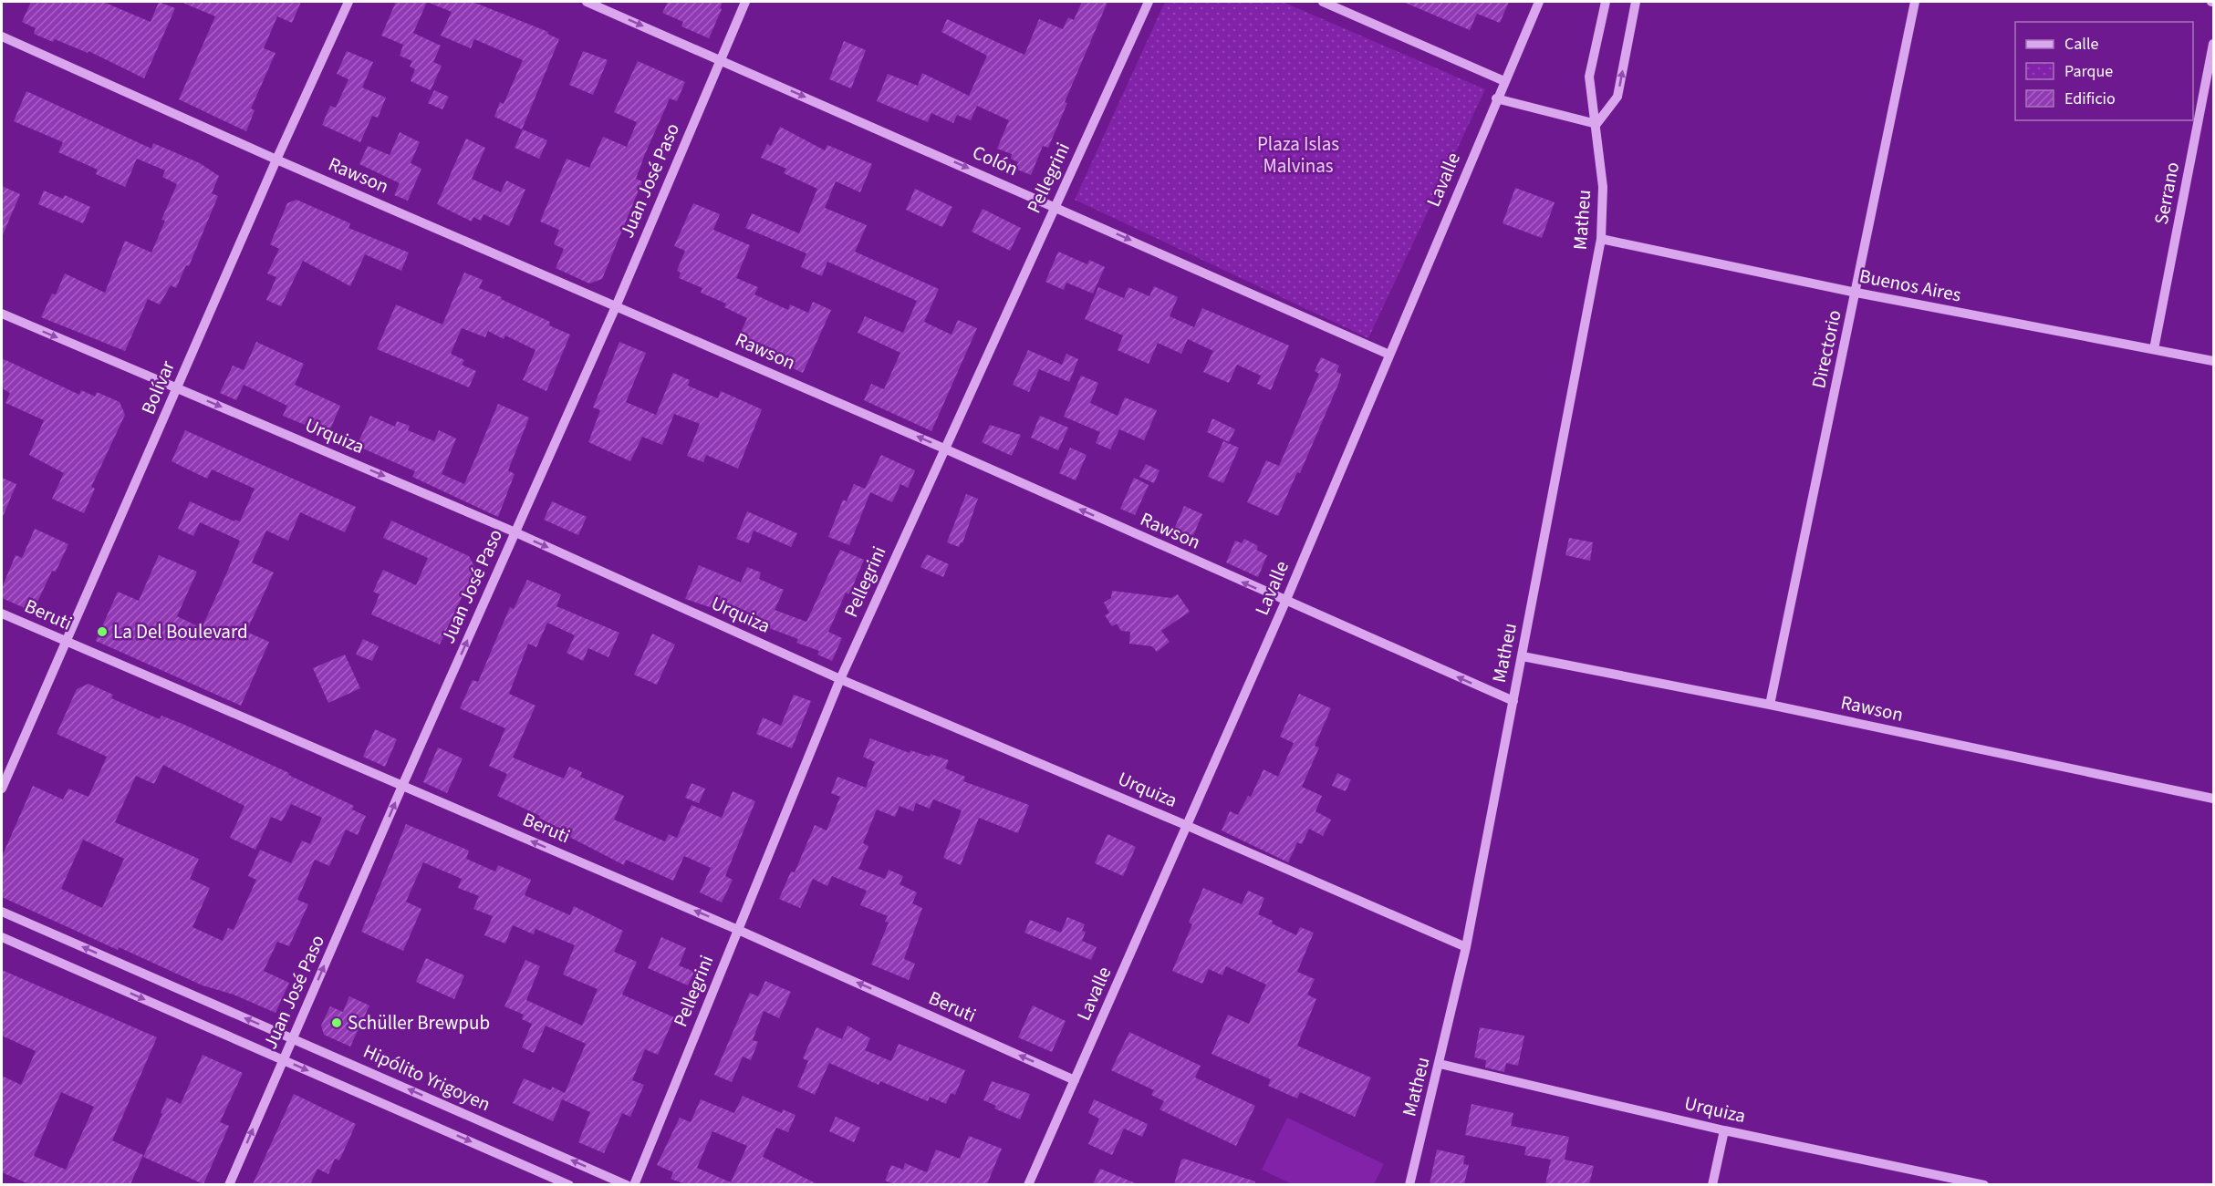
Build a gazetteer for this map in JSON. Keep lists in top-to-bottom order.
{
  "streets": {
    "street": [
      "Colón",
      "Rawson",
      "Pellegrini",
      "Lavalle",
      "Juan José Paso",
      "Serrano",
      "Matheu",
      "Buenos Aires",
      "Directorio",
      "Bolívar",
      "Urquiza",
      "Beruti",
      "Hipólito Yrigoyen"
    ]
  },
  "crossings": [
    ["Colón", "Pellegrini"],
    ["Colón", "Lavalle"],
    ["Colón", "Juan José Paso"],
    ["Rawson", "Pellegrini"],
    ["Rawson", "Lavalle"],
    ["Rawson", "Juan José Paso"],
    ["Rawson", "Matheu"],
    ["Rawson", "Directorio"],
    ["Rawson", "Bolívar"],
    ["Pellegrini", "Urquiza"],
    ["Pellegrini", "Beruti"],
    ["Lavalle", "Urquiza"],
    ["Lavalle", "Beruti"],
    ["Juan José Paso", "Urquiza"],
    ["Juan José Paso", "Beruti"],
    ["Juan José Paso", "Hipólito Yrigoyen"],
    ["Serrano", "Buenos Aires"],
    ["Matheu", "Buenos Aires"],
    ["Matheu", "Urquiza"],
    ["Buenos Aires", "Directorio"],
    ["Bolívar", "Urquiza"],
    ["Bolívar", "Beruti"]
  ],
  "one_way": [
    "Colón",
    "Rawson",
    "Juan José Paso",
    "Urquiza",
    "Beruti"
  ],
  "parks": ["Plaza Islas Malvinas"],
  "places": ["La Del Boulevard", "Schüller Brewpub"],
  "legend": ["Calle", "Parque", "Edificio"]
}
